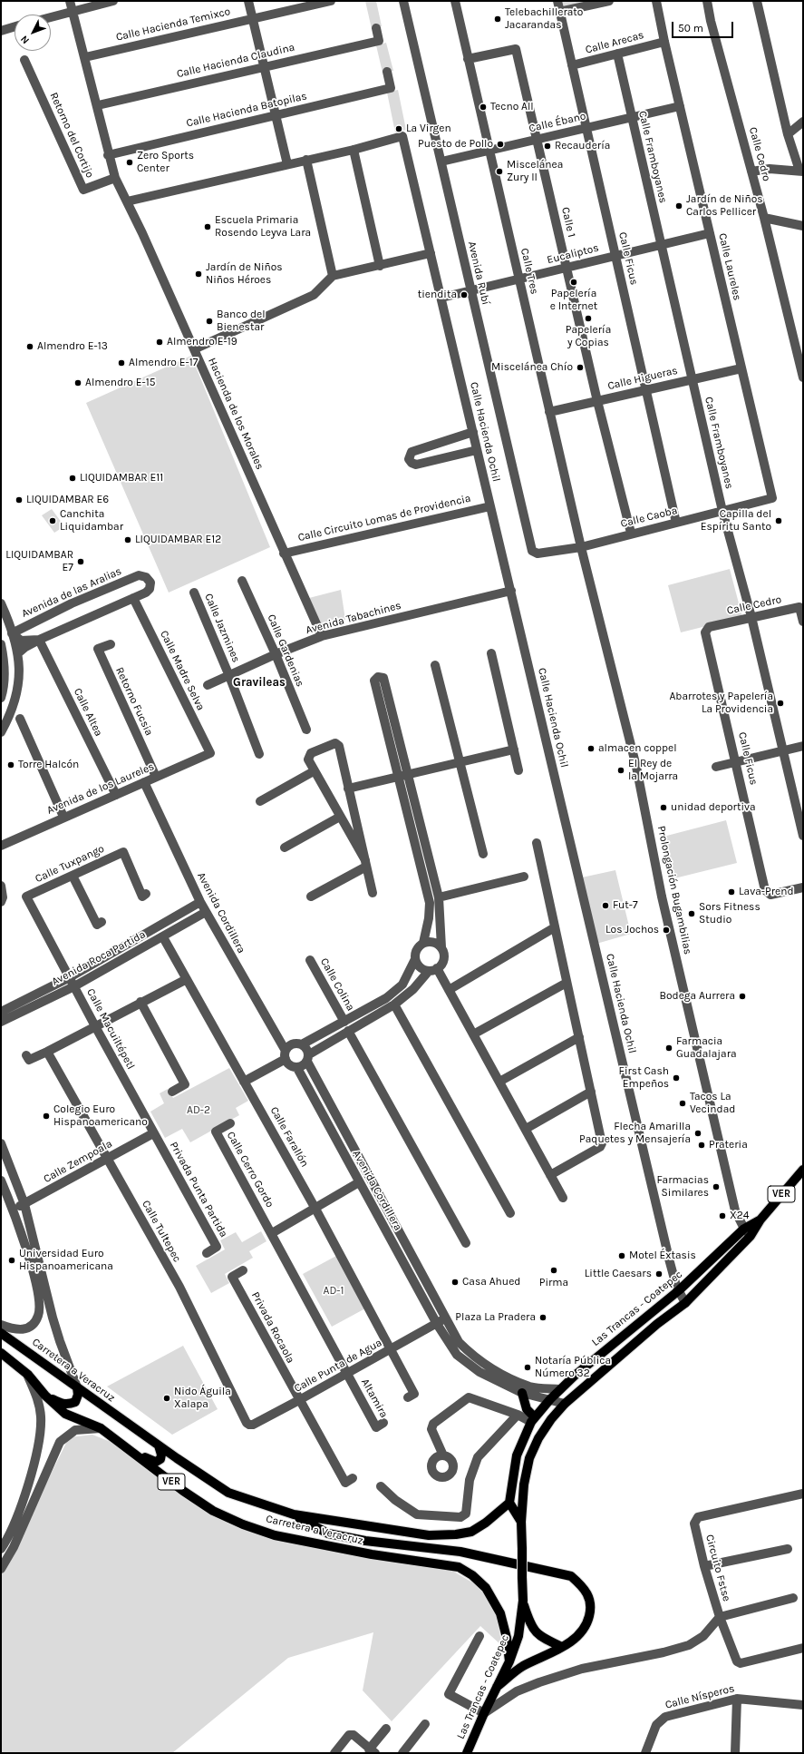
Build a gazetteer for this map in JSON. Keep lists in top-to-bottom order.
{
  "streets": {
    "main road": ["VER", "Las Trancas - Coatepec", "Carretera a Veracruz"],
    "street": [
      "Calle Hacienda Temixco",
      "Calle Arecas",
      "Calle Hacienda Claudina",
      "Calle Hacienda Batopilas",
      "Calle Ébano",
      "Retorno del Cortijo",
      "Calle Cedro",
      "Calle Framboyanes",
      "Calle 1",
      "Eucaliptos",
      "Calle Ficus",
      "Calle Laureles",
      "Calle Tres",
      "Avenida Rubí",
      "Calle Higueras",
      "Hacienda de los Morales",
      "Calle Hacienda Ochil",
      "Calle Caoba",
      "Calle Circuito Lomas de Providencia",
      "Avenida de las Aralias",
      "Avenida Tabachines",
      "Calle Jazmines",
      "Calle Gardenias",
      "Calle Madre Selva",
      "Retorno Fucsia",
      "Calle Altea",
      "Avenida de los Laureles",
      "Calle Tuxpango",
      "Prolongación Bugambilias",
      "Avenida Cordillera",
      "Avenida Roca Partida",
      "Calle Colina",
      "Calle Macuiltépetl",
      "Calle Farallón",
      "Calle Zempoala",
      "Calle Cerro Gordo",
      "Privada Punta Partida",
      "Calle Tultepec",
      "Privada Rocaola",
      "Calle Punta de Agua",
      "Altamira",
      "Circuito Fstse",
      "Calle Nísperos"
    ]
  },
  "crossings": [
    ["Calle Hacienda Temixco", "Hacienda de los Morales"],
    ["Calle Arecas", "Calle Framboyanes"],
    ["Calle Arecas", "Calle Ficus"],
    ["Calle Arecas", "Calle Laureles"],
    ["Calle Hacienda Claudina", "Hacienda de los Morales"],
    ["Calle Hacienda Batopilas", "Hacienda de los Morales"],
    ["Calle Ébano", "Calle Framboyanes"],
    ["Calle Ébano", "Calle 1"],
    ["Calle Ébano", "Calle Ficus"],
    ["Calle Ébano", "Calle Laureles"],
    ["Calle Ébano", "Calle Tres"],
    ["Calle Ébano", "Avenida Rubí"],
    ["Retorno del Cortijo", "Hacienda de los Morales"],
    ["Calle Cedro", "Calle Framboyanes"],
    ["Calle Cedro", "Calle Ficus"],
    ["Calle Framboyanes", "Eucaliptos"],
    ["Calle Framboyanes", "Calle Higueras"],
    ["Calle Framboyanes", "Calle Caoba"],
    ["Calle 1", "Eucaliptos"],
    ["Calle 1", "Calle Tres"],
    ["Calle 1", "Calle Higueras"],
    ["Calle 1", "Calle Caoba"],
    ["Eucaliptos", "Calle Ficus"],
    ["Eucaliptos", "Calle Laureles"],
    ["Eucaliptos", "Calle Tres"],
    ["Eucaliptos", "Avenida Rubí"],
    ["Eucaliptos", "Calle Hacienda Ochil"],
    ["Calle Ficus", "Calle Higueras"],
    ["Calle Ficus", "Calle Caoba"],
    ["Calle Laureles", "Calle Higueras"],
    ["Calle Laureles", "Calle Caoba"],
    ["Calle Tres", "Calle Higueras"],
    ["Calle Tres", "Calle Caoba"],
    ["Calle Tres", "Prolongación Bugambilias"],
    ["Avenida Rubí", "Calle Caoba"],
    ["Hacienda de los Morales", "Calle Circuito Lomas de Providencia"],
    ["Hacienda de los Morales", "Avenida Tabachines"],
    ["Calle Hacienda Ochil", "Calle Circuito Lomas de Providencia"],
    ["Calle Hacienda Ochil", "Avenida Tabachines"],
    ["Calle Hacienda Ochil", "Las Trancas - Coatepec"],
    ["Calle Caoba", "Prolongación Bugambilias"],
    ["Avenida de las Aralias", "Calle Madre Selva"],
    ["Avenida de las Aralias", "Calle Altea"],
    ["Avenida Tabachines", "Calle Jazmines"],
    ["Avenida Tabachines", "Calle Gardenias"],
    ["Calle Madre Selva", "Avenida de los Laureles"],
    ["Retorno Fucsia", "Avenida de los Laureles"],
    ["Calle Altea", "Avenida de los Laureles"],
    ["Avenida de los Laureles", "Avenida Cordillera"],
    ["Calle Tuxpango", "Calle Macuiltépetl"],
    ["Prolongación Bugambilias", "Las Trancas - Coatepec"],
    ["Avenida Cordillera", "Avenida Roca Partida"],
    ["Avenida Cordillera", "Las Trancas - Coatepec"],
    ["Avenida Cordillera", "Calle Punta de Agua"],
    ["Avenida Roca Partida", "Calle Macuiltépetl"],
    ["Avenida Roca Partida", "Calle Farallón"],
    ["Calle Macuiltépetl", "Calle Zempoala"],
    ["Calle Macuiltépetl", "Privada Punta Partida"],
    ["Calle Farallón", "Calle Punta de Agua"],
    ["Calle Zempoala", "Privada Punta Partida"],
    ["Calle Zempoala", "Calle Tultepec"],
    ["Calle Tultepec", "Calle Punta de Agua"],
    ["Las Trancas - Coatepec", "Carretera a Veracruz"],
    ["Privada Rocaola", "Calle Punta de Agua"],
    ["Calle Punta de Agua", "Altamira"]
  ],
  "districts": ["Gravileas"],
  "parks": ["AD-2", "AD-1"],
  "places": [
    "Telebachillerato Jacarandas",
    "Tecno All",
    "La Virgen",
    "Puesto de Pollo",
    "Recaudería",
    "Zero Sports Center",
    "Miscelánea Zury II",
    "Jardín de Niños Carlos Pellicer",
    "Escuela Primaria Rosendo Leyva Lara",
    "Jardín de Niños Niños Héroes",
    "Papelería e Internet",
    "tiendita",
    "Papelería y Copias",
    "Banco del Bienestar",
    "Almendro E-19",
    "Almendro E-13",
    "Almendro E-17",
    "Miscelánea Chío",
    "Almendro E-15",
    "LIQUIDAMBAR E11",
    "LIQUIDAMBAR E6",
    "Canchita Liquidambar",
    "Capilla del Espíritu Santo",
    "LIQUIDAMBAR E12",
    "LIQUIDAMBAR E7",
    "Abarrotes y Papelería La Providencia",
    "almacen coppel",
    "Torre Halcón",
    "El Rey de la Mojarra",
    "unidad deportiva",
    "Lava-Prend",
    "Fut-7",
    "Sors Fitness Studio",
    "Los Jochos",
    "Bodega Aurrera",
    "Farmacia Guadalajara",
    "First Cash Empeños",
    "Tacos La Vecindad",
    "Colegio Euro Hispanoamericano",
    "Flecha Amarilla Paquetes y Mensajería",
    "Prateria",
    "Farmacias Similares",
    "X24",
    "Motel Éxtasis",
    "Universidad Euro Hispanoamericana",
    "Pirma",
    "Little Caesars",
    "Casa Ahued",
    "Plaza La Pradera",
    "Notaría Pública Número 32",
    "Nido Águila Xalapa"
  ],
  "scale_bar": "50 m",
  "north": "bottom left"
}
